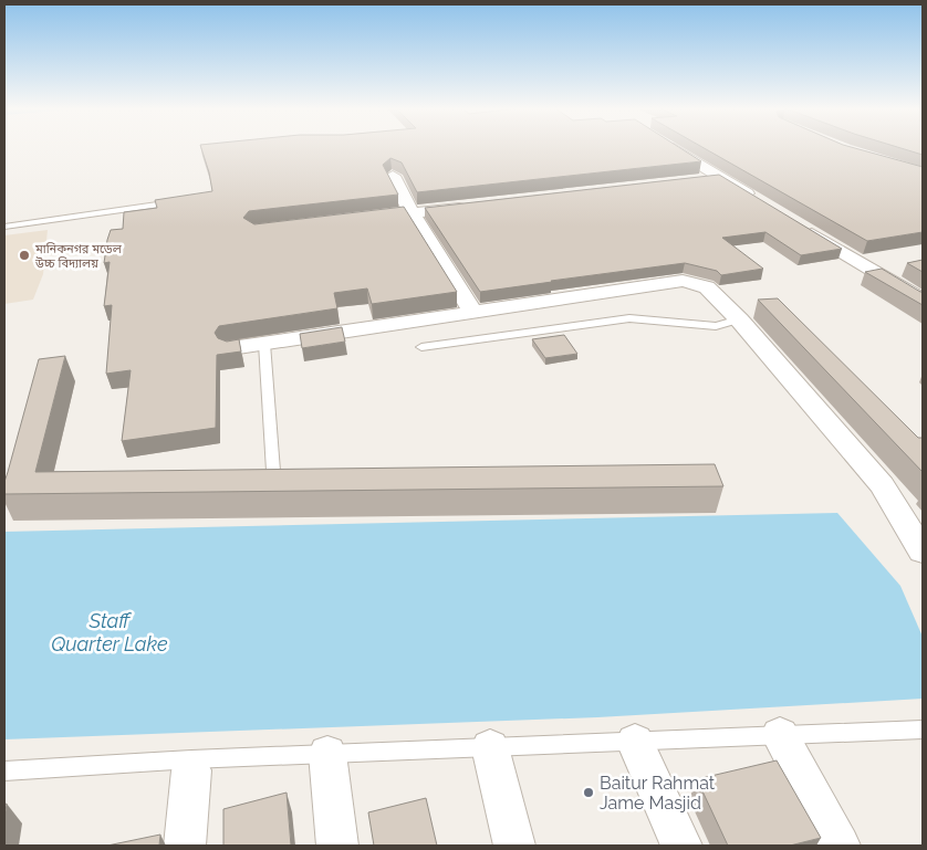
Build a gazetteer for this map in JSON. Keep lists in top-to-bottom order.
{
  "water": ["Staff Quarter Lake"],
  "places": ["মানিকনগর মডেল উচ্চ বিদ্যালয়", "Baitur Rahmat Jame Masjid"]
}
